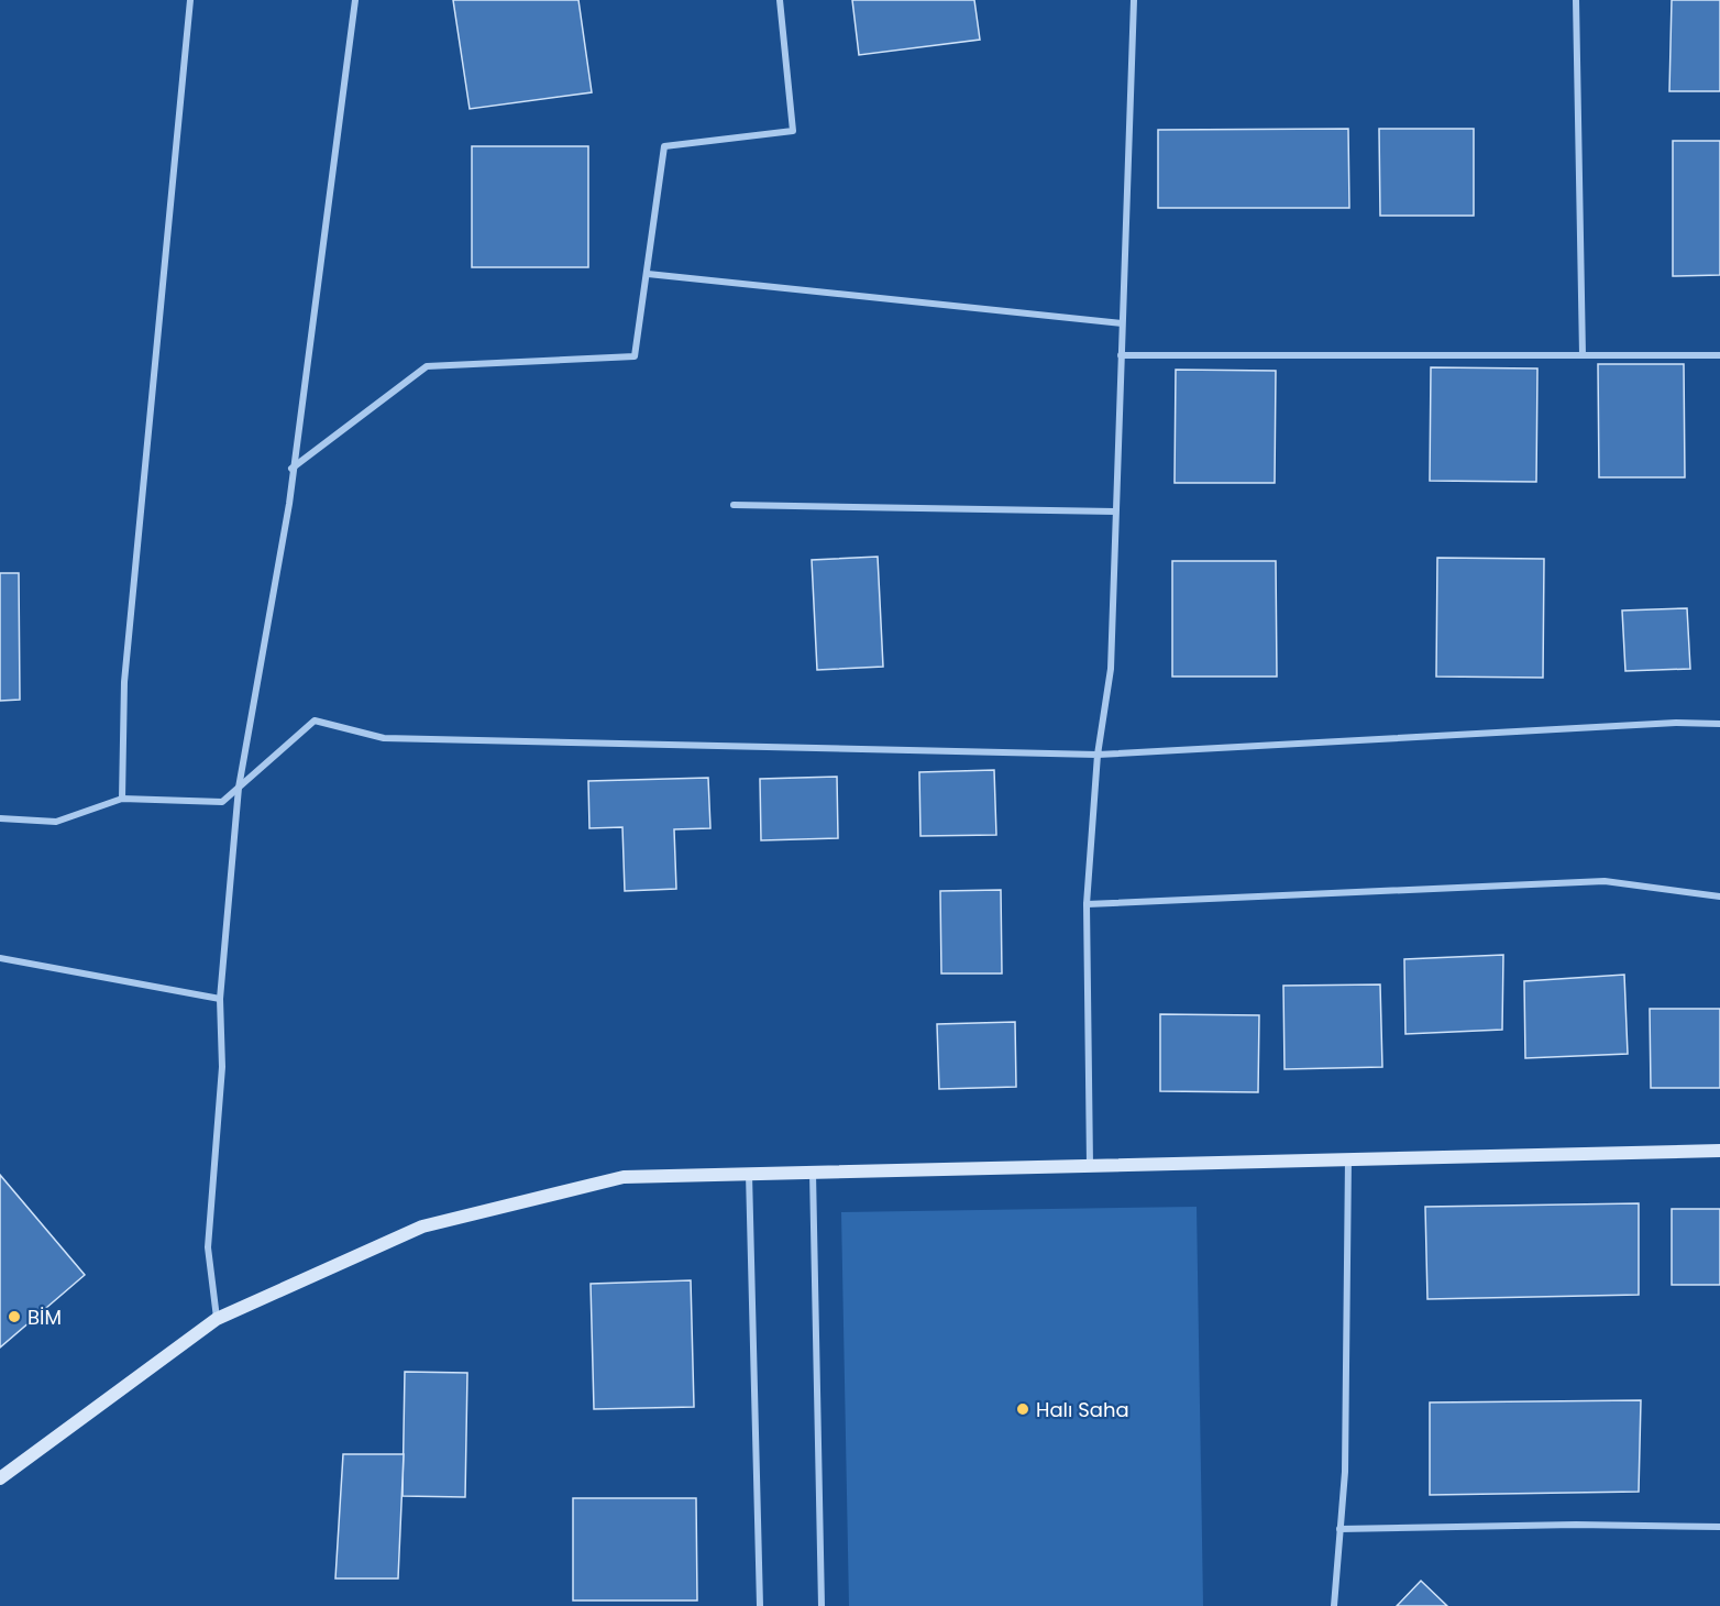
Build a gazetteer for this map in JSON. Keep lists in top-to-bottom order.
{
  "places": ["BİM", "Halı Saha"]
}
